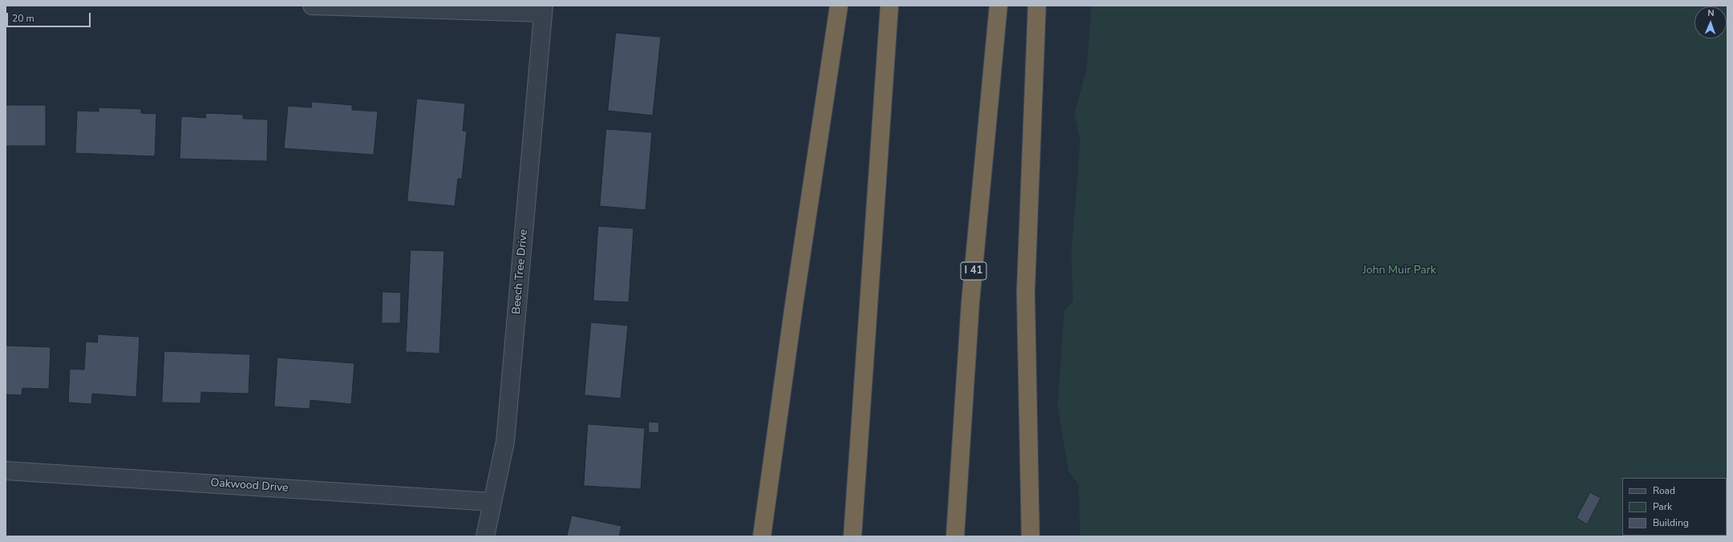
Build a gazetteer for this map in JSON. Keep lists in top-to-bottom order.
{
  "streets": {
    "highway": ["I 41"],
    "street": ["Beech Tree Drive", "Oakwood Drive"]
  },
  "crossings": [
    ["Beech Tree Drive", "Oakwood Drive"]
  ],
  "parks": ["John Muir Park"],
  "legend": ["Road", "Park", "Building"],
  "scale_bar": "20 m",
  "north": "top"
}
